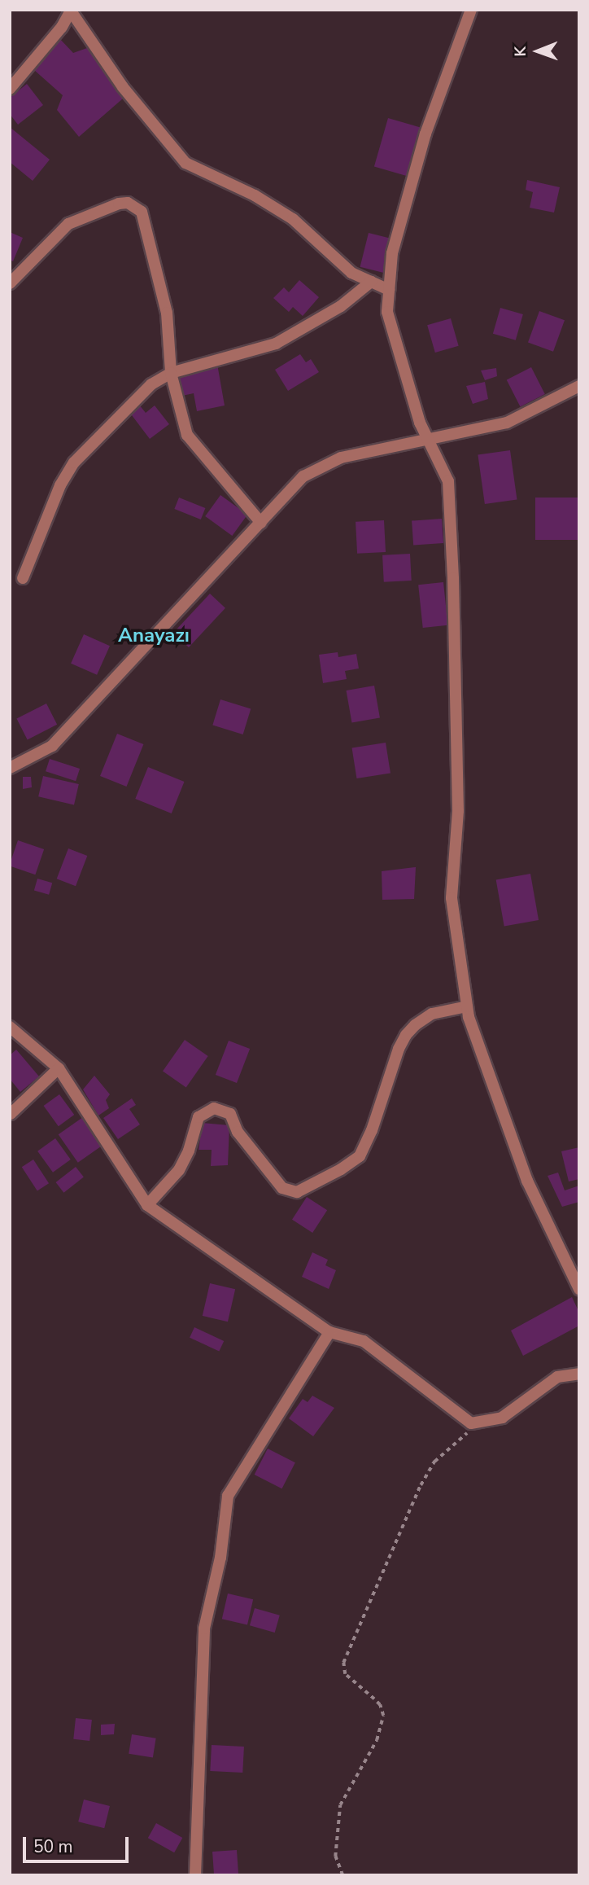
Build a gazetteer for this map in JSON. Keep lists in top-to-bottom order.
{
  "districts": ["Anayazı"],
  "scale_bar": "50 m",
  "north": "left"
}
